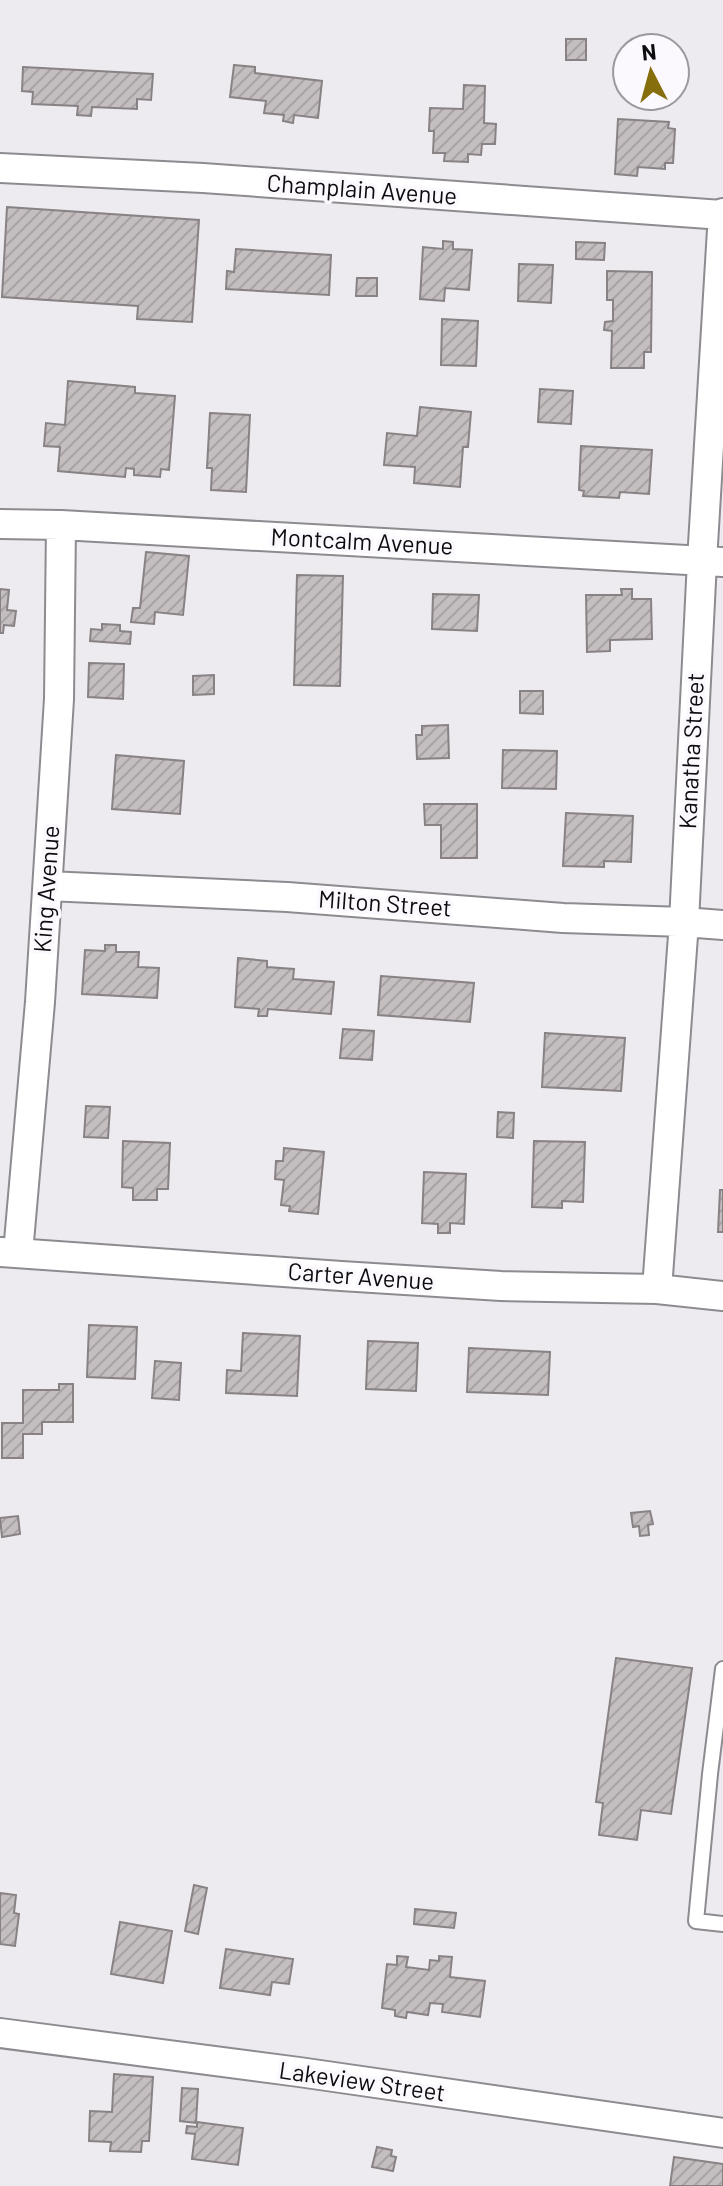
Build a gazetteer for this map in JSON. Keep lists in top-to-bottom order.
{
  "streets": {
    "street": [
      "Champlain Avenue",
      "Montcalm Avenue",
      "Kanatha Street",
      "King Avenue",
      "Milton Street",
      "Carter Avenue",
      "Lakeview Street"
    ]
  },
  "crossings": [
    ["Champlain Avenue", "Kanatha Street"],
    ["Montcalm Avenue", "Kanatha Street"],
    ["Montcalm Avenue", "King Avenue"],
    ["Kanatha Street", "Milton Street"],
    ["Kanatha Street", "Carter Avenue"],
    ["King Avenue", "Milton Street"],
    ["King Avenue", "Carter Avenue"]
  ],
  "north": "top"
}
